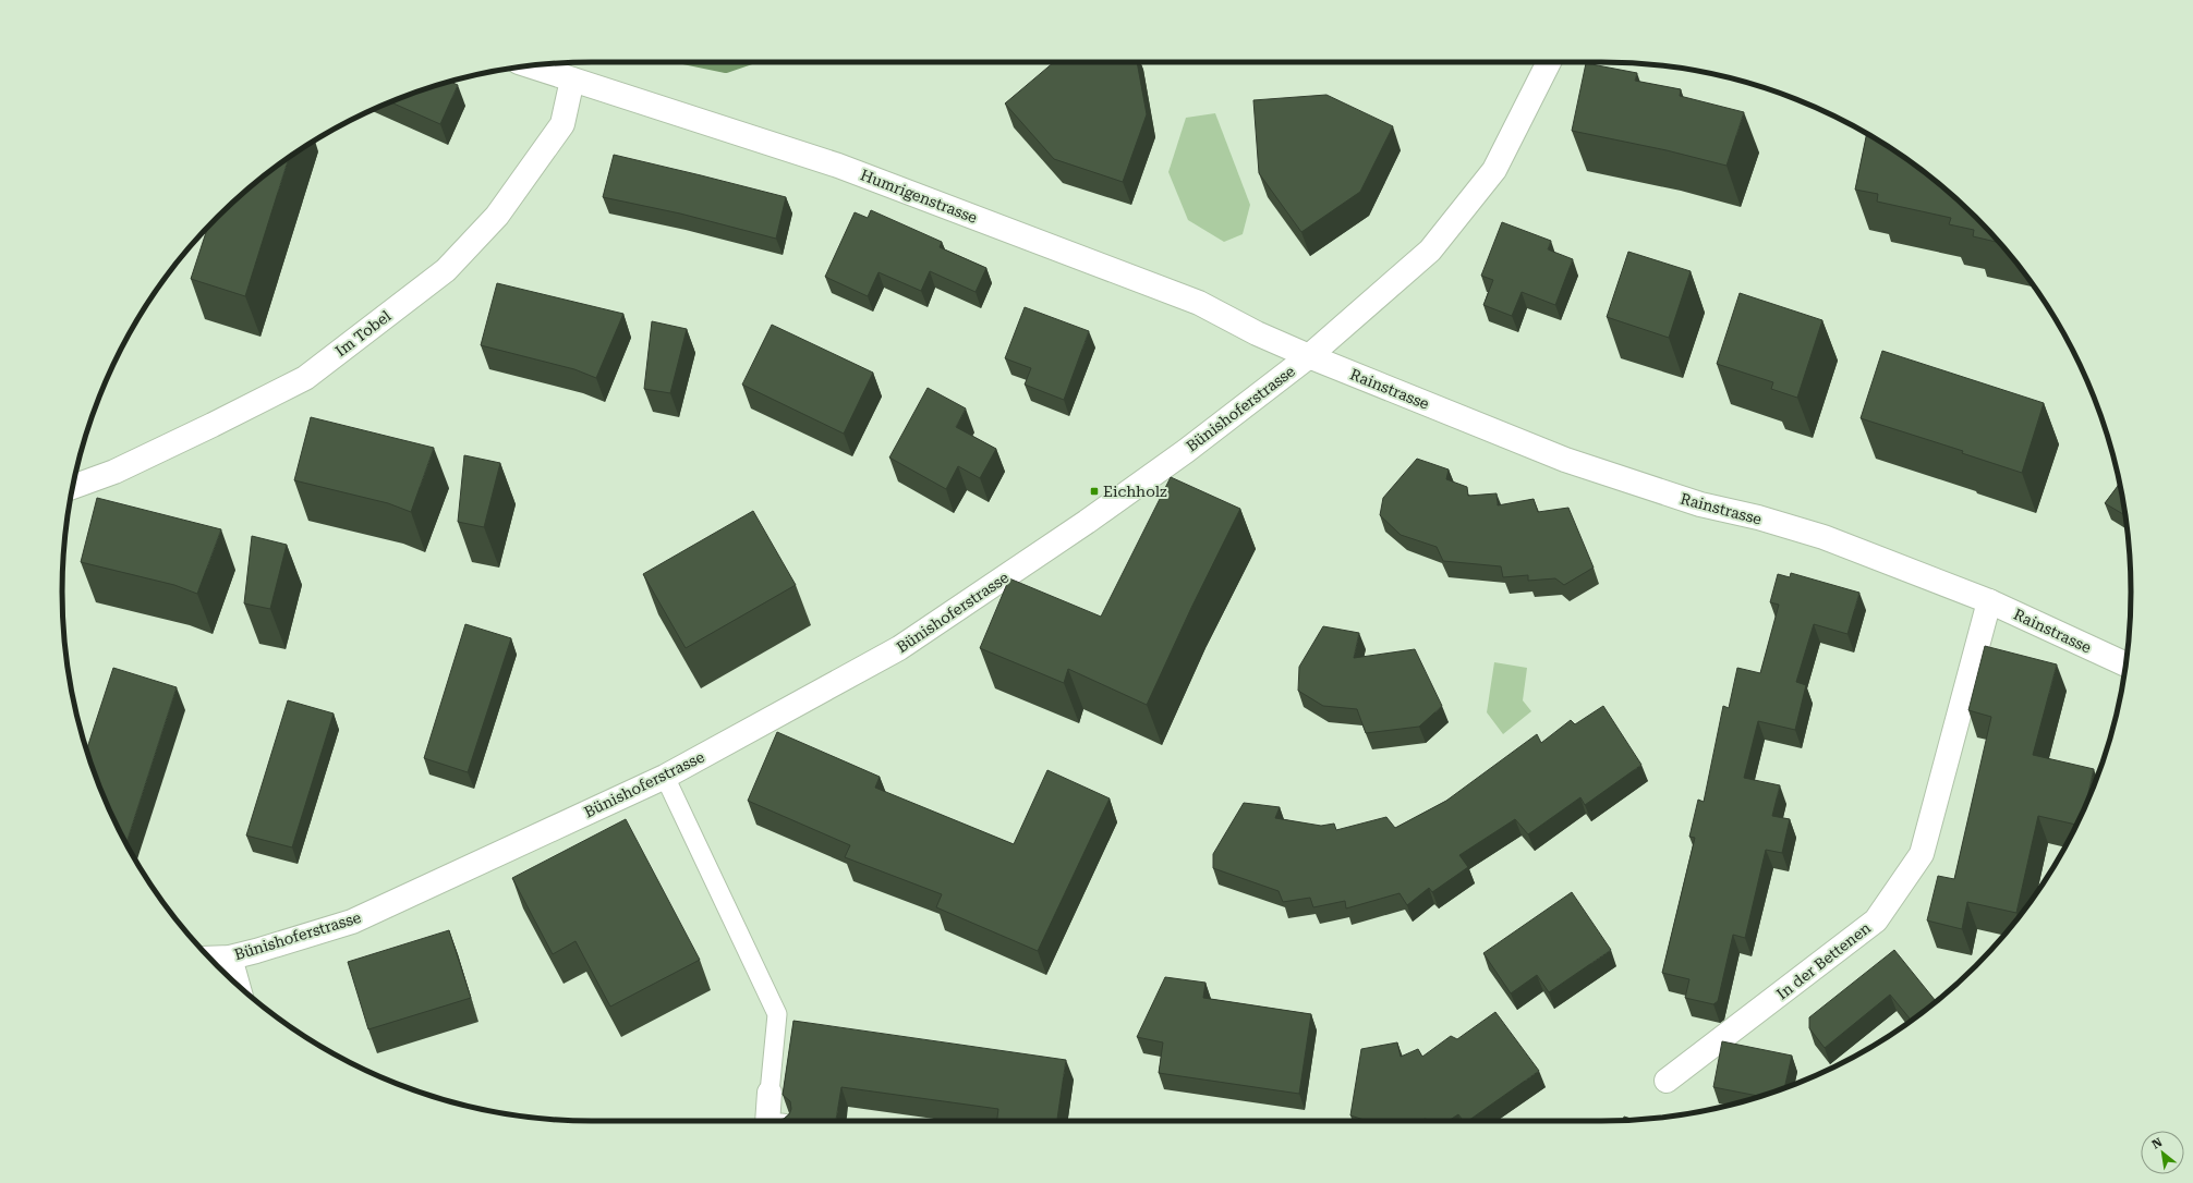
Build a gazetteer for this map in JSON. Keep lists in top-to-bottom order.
{
  "streets": {
    "street": [
      "Humrigenstrasse",
      "Im Tobel",
      "Rainstrasse",
      "Bünishoferstrasse",
      "In der Bettenen"
    ]
  },
  "crossings": [
    ["Humrigenstrasse", "Im Tobel"],
    ["Humrigenstrasse", "Rainstrasse"],
    ["Humrigenstrasse", "Bünishoferstrasse"],
    ["Rainstrasse", "Bünishoferstrasse"],
    ["Rainstrasse", "In der Bettenen"]
  ],
  "places": {
    "transit": ["Eichholz"]
  },
  "north": "top left"
}
